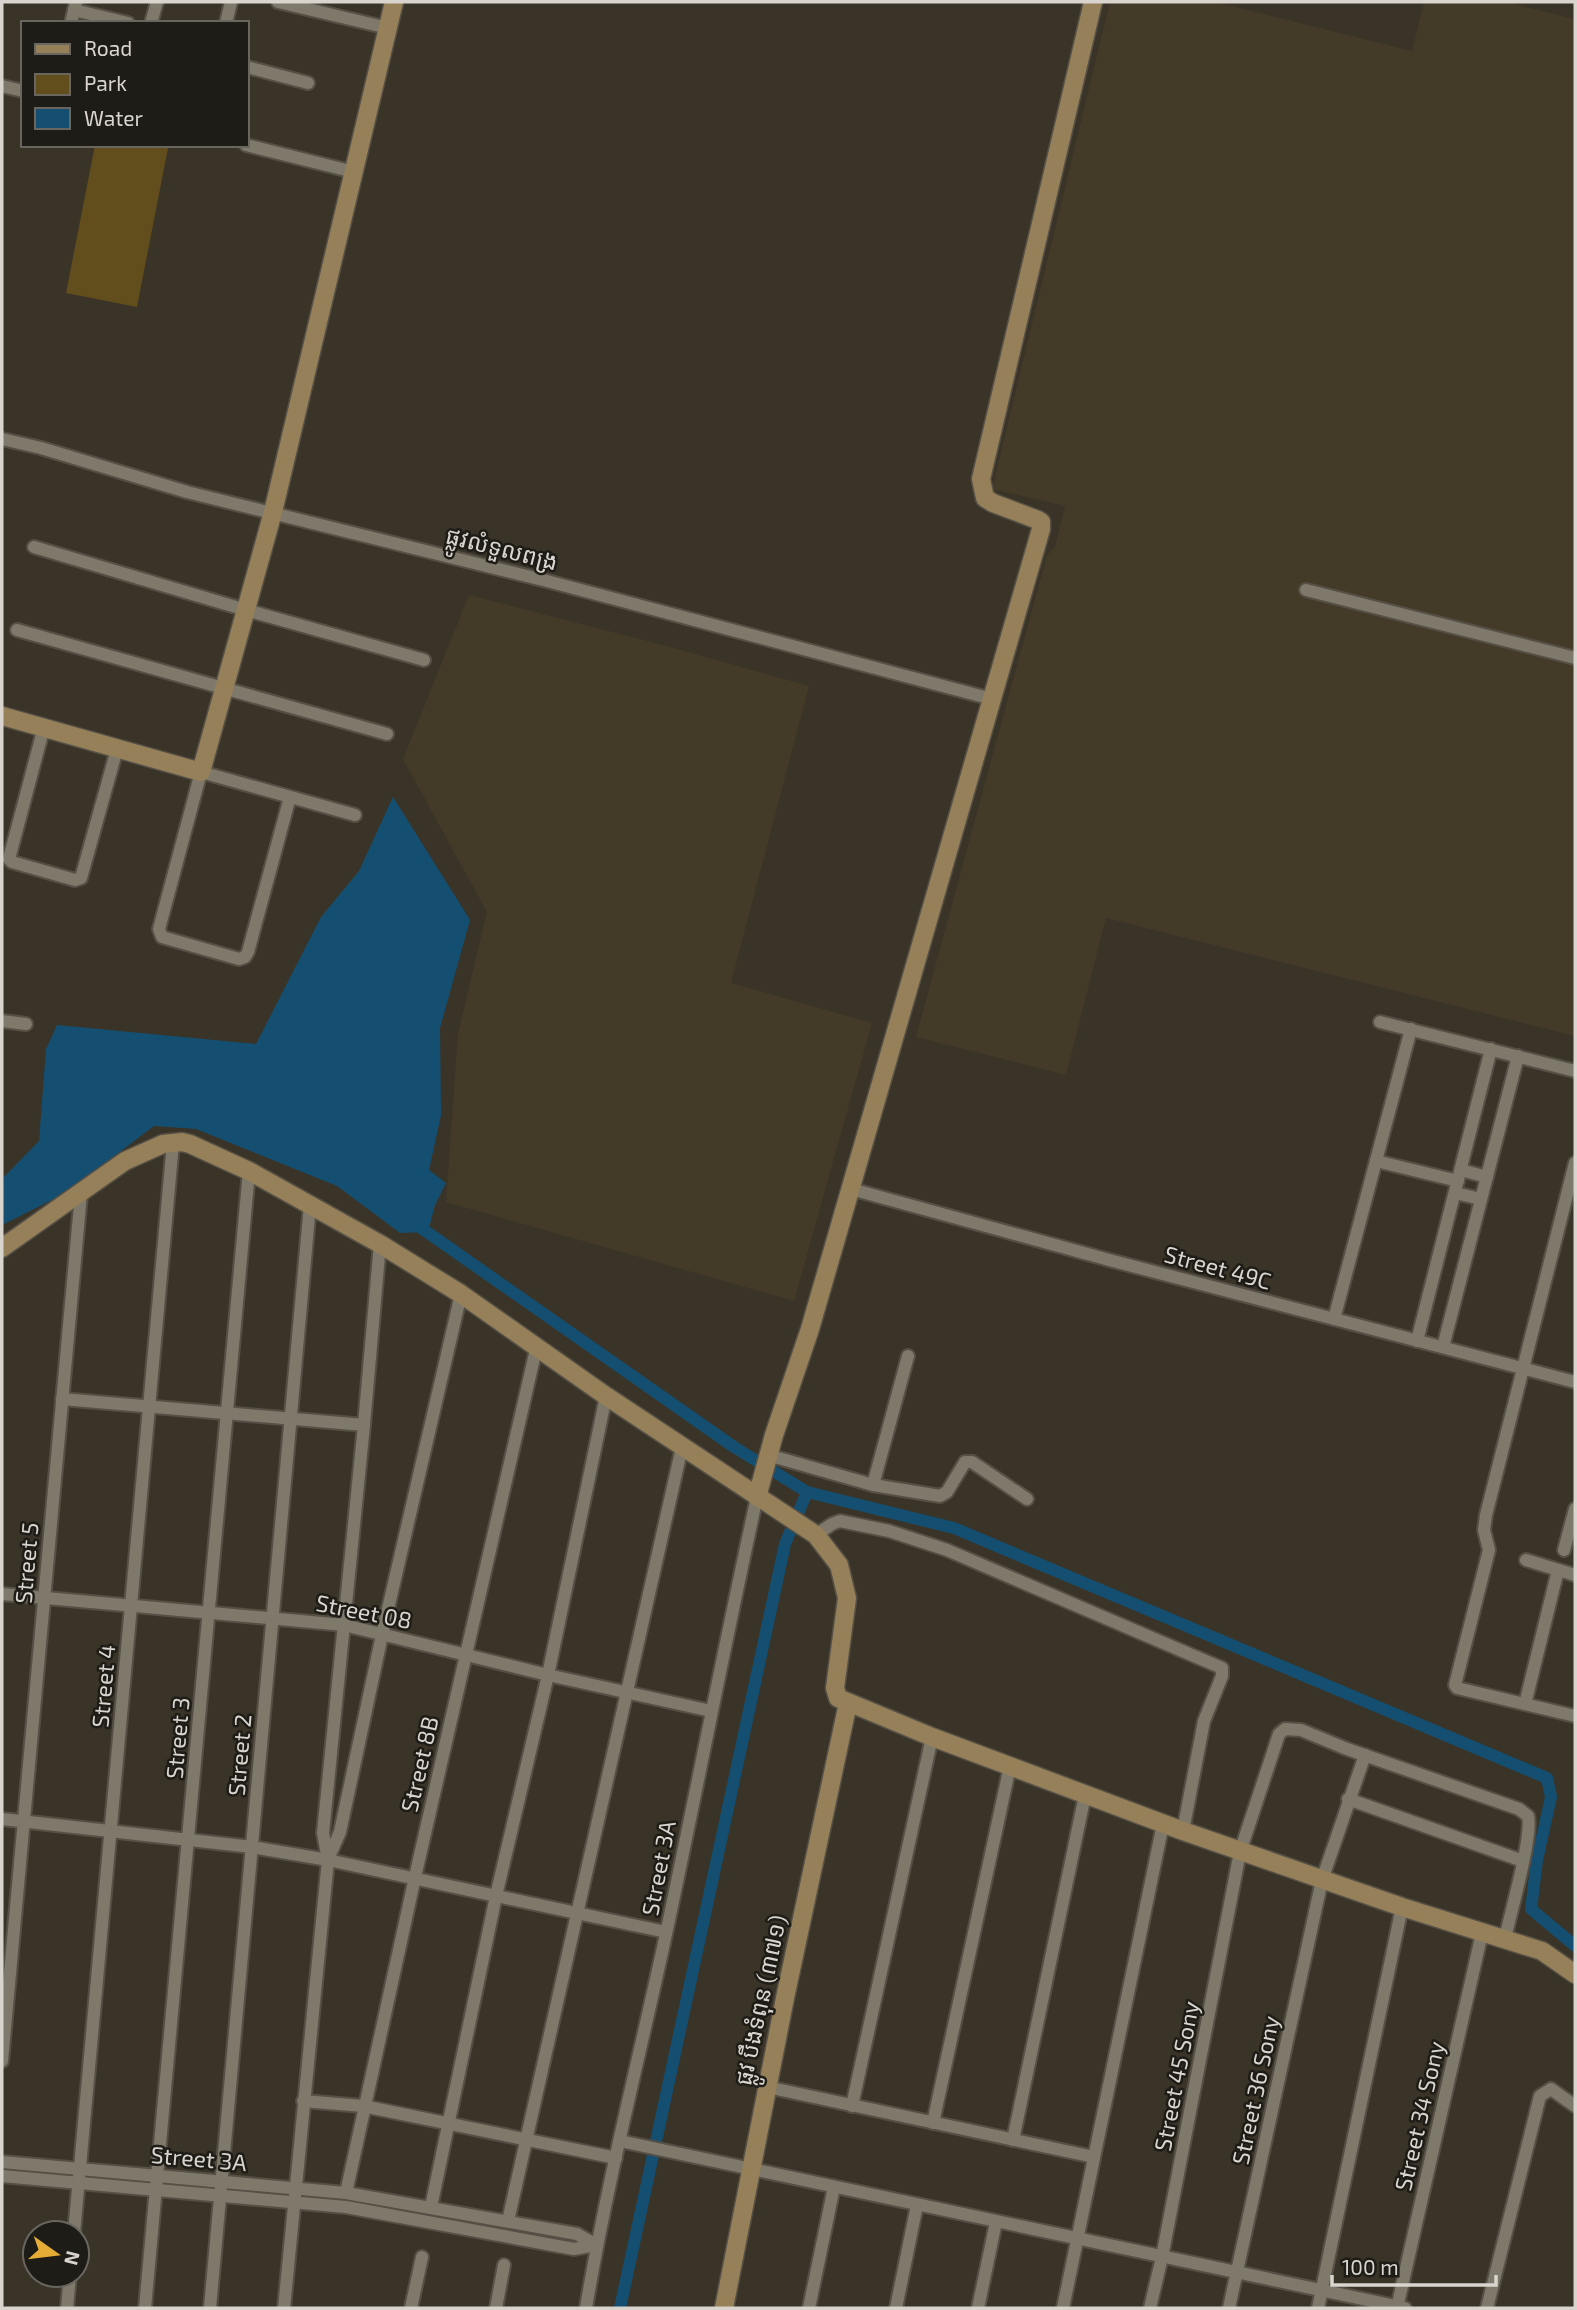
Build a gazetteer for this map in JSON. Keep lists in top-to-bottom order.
{
  "streets": {
    "street": [
      "ផ្លូវលំទួលពង្រ",
      "Street 49C",
      "Street 5",
      "Street 08",
      "Street 4",
      "Street 3",
      "Street 2",
      "Street 8B",
      "Street 3A",
      "ផ្លូវ បឹងទំពុន (៣៧១)",
      "Street 45 Sony",
      "Street 36 Sony",
      "Street 34 Sony"
    ]
  },
  "crossings": [
    ["Street 5", "Street 08"],
    ["Street 08", "Street 4"],
    ["Street 08", "Street 3"],
    ["Street 08", "Street 2"],
    ["Street 08", "Street 8B"],
    ["Street 08", "Street 3A"],
    ["Street 4", "Street 3A"],
    ["Street 3", "Street 3A"],
    ["Street 2", "Street 3A"],
    ["Street 8B", "Street 3A"],
    ["Street 45 Sony", "Street 36 Sony"]
  ],
  "legend": ["Road", "Park", "Water"],
  "scale_bar": "100 m",
  "north": "right"
}
